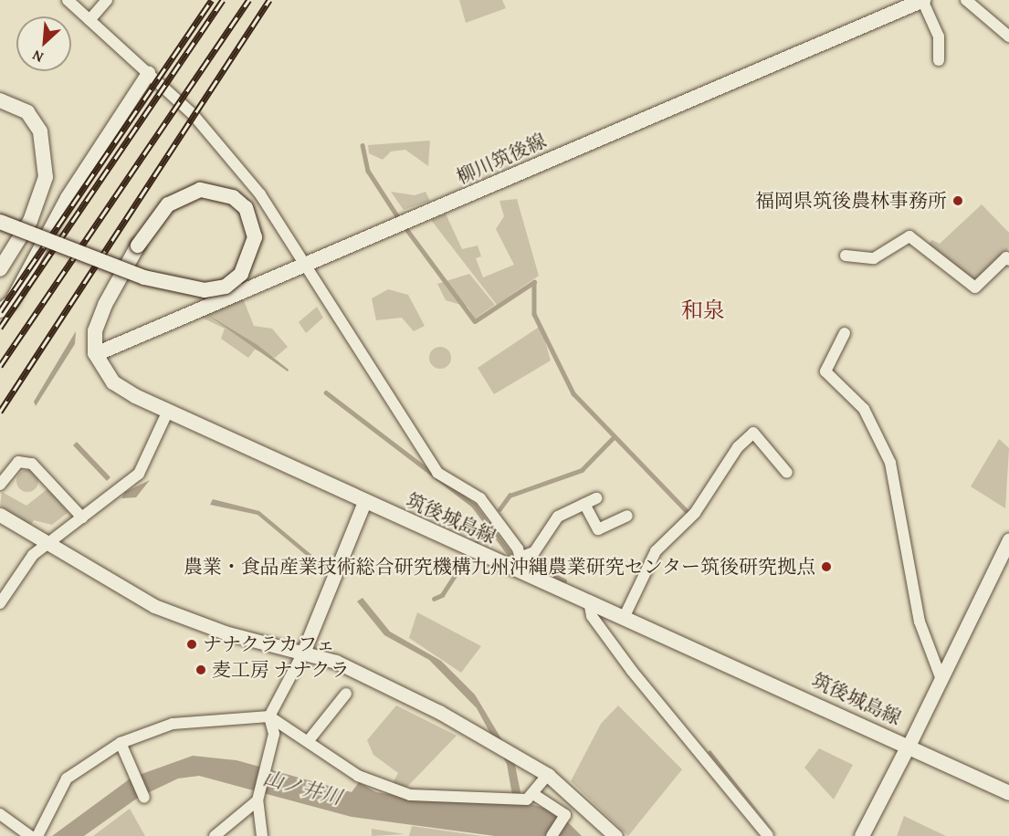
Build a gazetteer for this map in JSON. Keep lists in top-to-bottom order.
{
  "streets": {
    "main road": ["柳川筑後線", "筑後城島線"]
  },
  "crossings": [
    ["柳川筑後線", "筑後城島線"]
  ],
  "districts": ["和泉"],
  "water": ["山ノ井川"],
  "places": [
    "福岡県筑後農林事務所",
    "農業・食品産業技術総合研究機構九州沖縄農業研究センター筑後研究拠点",
    "ナナクラカフェ",
    "麦工房 ナナクラ"
  ],
  "north": "bottom left"
}
